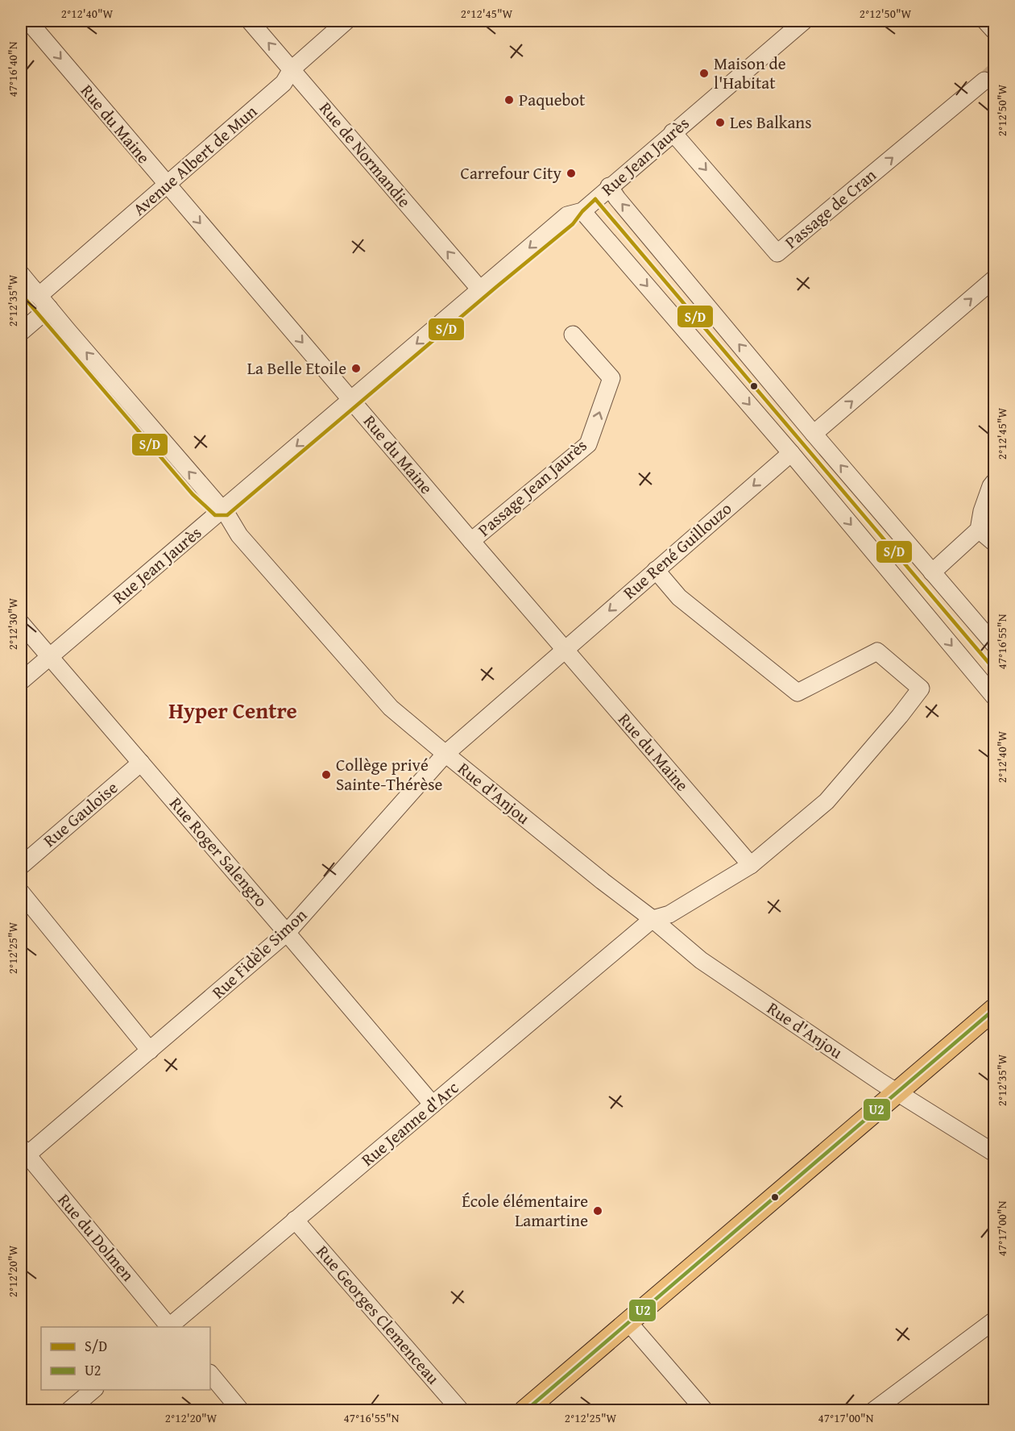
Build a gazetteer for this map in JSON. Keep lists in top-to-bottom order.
{
  "streets": {
    "street": [
      "Rue du Maine",
      "Rue de Normandie",
      "Rue Jean Jaurès",
      "Avenue Albert de Mun",
      "Passage de Cran",
      "Passage Jean Jaurès",
      "Rue René Guillouzo",
      "Rue d'Anjou",
      "Rue Gauloise",
      "Rue Roger Salengro",
      "Rue Fidèle Simon",
      "Rue Jeanne d'Arc",
      "Rue du Dolmen",
      "Rue Georges Clemenceau"
    ]
  },
  "crossings": [
    ["Rue du Maine", "Rue Jean Jaurès"],
    ["Rue du Maine", "Avenue Albert de Mun"],
    ["Rue du Maine", "Passage Jean Jaurès"],
    ["Rue du Maine", "Rue René Guillouzo"],
    ["Rue du Maine", "Rue Fidèle Simon"],
    ["Rue de Normandie", "Rue Jean Jaurès"],
    ["Rue de Normandie", "Avenue Albert de Mun"],
    ["Rue Jean Jaurès", "Passage de Cran"],
    ["Rue Jean Jaurès", "Rue d'Anjou"],
    ["Rue Jean Jaurès", "Rue Roger Salengro"],
    ["Avenue Albert de Mun", "Rue d'Anjou"],
    ["Rue René Guillouzo", "Rue Fidèle Simon"],
    ["Rue d'Anjou", "Rue Fidèle Simon"],
    ["Rue d'Anjou", "Rue Jeanne d'Arc"],
    ["Rue Gauloise", "Rue Roger Salengro"],
    ["Rue Roger Salengro", "Rue Fidèle Simon"],
    ["Rue Roger Salengro", "Rue Jeanne d'Arc"],
    ["Rue Fidèle Simon", "Rue du Dolmen"],
    ["Rue Jeanne d'Arc", "Rue Georges Clemenceau"]
  ],
  "one_way": [
    "Rue du Maine",
    "Rue de Normandie",
    "Rue Jean Jaurès",
    "Passage Jean Jaurès",
    "Rue René Guillouzo"
  ],
  "districts": ["Hyper Centre"],
  "places": [
    "Maison de l'Habitat",
    "Paquebot",
    "Les Balkans",
    "Carrefour City",
    "La Belle Etoile",
    "Collège privé Sainte-Thérèse",
    "École élémentaire Lamartine"
  ],
  "lines": ["transit line S/D", "transit line U2"],
  "legend": ["S/D", "U2"],
  "coordinates": [
    "2°12'40\"W",
    "2°12'45\"W",
    "2°12'50\"W",
    "47°16'40\"N",
    "2°12'35\"W",
    "2°12'30\"W",
    "47°16'55\"N",
    "2°12'25\"W",
    "47°17'00\"N",
    "2°12'20\"W"
  ]
}
